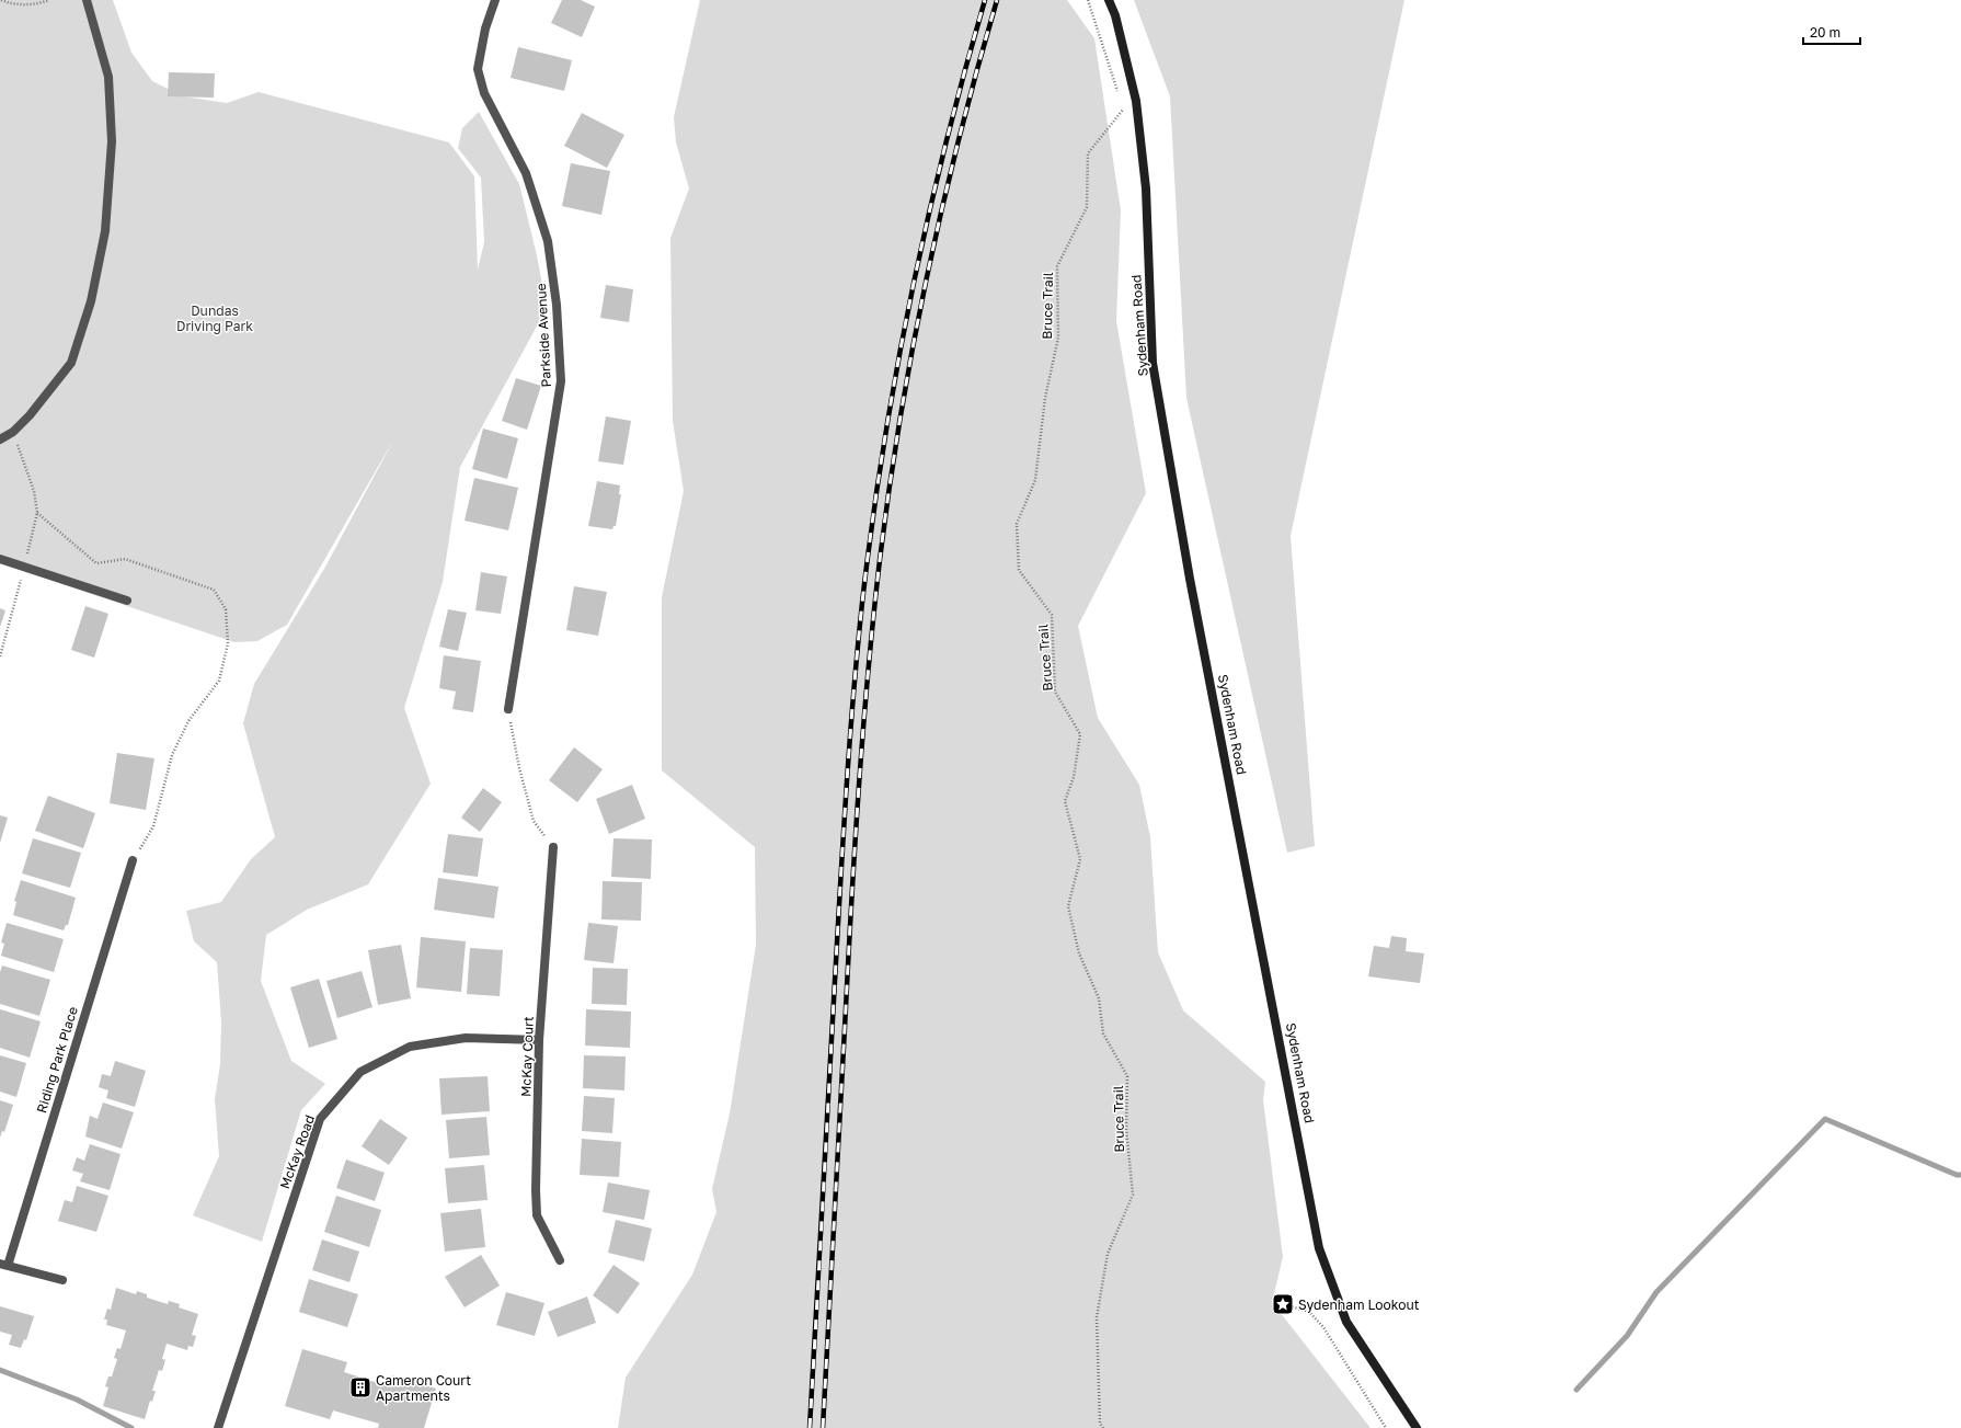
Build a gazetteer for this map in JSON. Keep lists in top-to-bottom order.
{
  "streets": {
    "main road": ["Sydenham Road"],
    "street": [
      "Parkside Avenue",
      "McKay Court",
      "Riding Park Place",
      "McKay Road"
    ],
    "path": ["Bruce Trail"]
  },
  "crossings": [
    ["McKay Court", "McKay Road"]
  ],
  "parks": ["Dundas Driving Park"],
  "places": {
    "place": ["Sydenham Lookout"],
    "building": ["Cameron Court Apartments"]
  },
  "scale_bar": "20 m"
}
